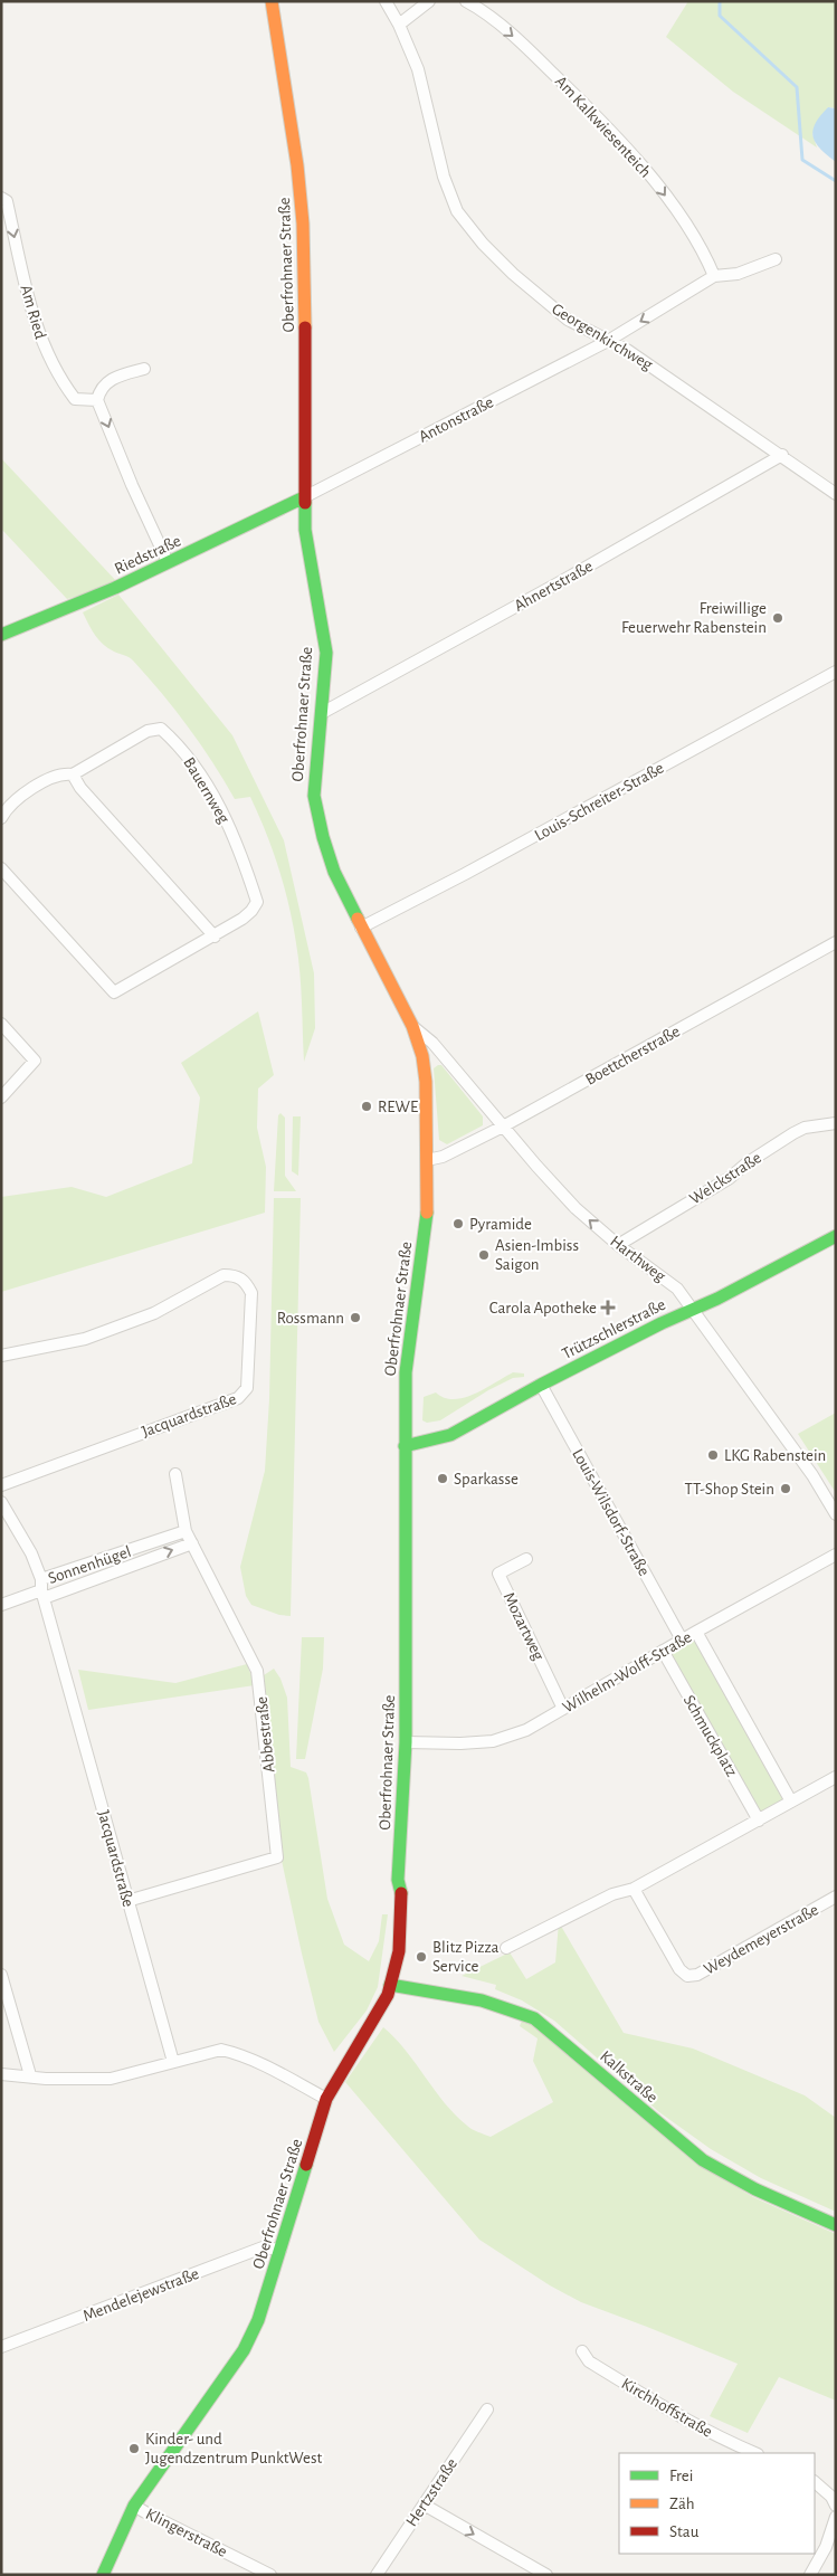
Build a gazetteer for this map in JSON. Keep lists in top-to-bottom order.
{
  "streets": {
    "main road": [
      "Oberfrohnaer Straße",
      "Riedstraße",
      "Trützschlerstraße",
      "Kalkstraße"
    ],
    "street": [
      "Am Kalkwiesenteich",
      "Am Ried",
      "Georgenkirchweg",
      "Antonstraße",
      "Ahnertstraße",
      "Bauernweg",
      "Louis-Schreiter-Straße",
      "Boettcherstraße",
      "Welckstraße",
      "Harthweg",
      "Jacquardstraße",
      "Louis-Wilsdorf-Straße",
      "Sonnenhügel",
      "Mozartweg",
      "Wilhelm-Wolff-Straße",
      "Abbestraße",
      "Schmuckplatz",
      "Weydemeyerstraße",
      "Mendelejewstraße",
      "Kirchhoffstraße",
      "Hertzstraße",
      "Klingerstraße"
    ]
  },
  "crossings": [
    ["Oberfrohnaer Straße", "Antonstraße"],
    ["Oberfrohnaer Straße", "Riedstraße"],
    ["Oberfrohnaer Straße", "Ahnertstraße"],
    ["Oberfrohnaer Straße", "Louis-Schreiter-Straße"],
    ["Oberfrohnaer Straße", "Boettcherstraße"],
    ["Oberfrohnaer Straße", "Harthweg"],
    ["Oberfrohnaer Straße", "Trützschlerstraße"],
    ["Oberfrohnaer Straße", "Wilhelm-Wolff-Straße"],
    ["Oberfrohnaer Straße", "Kalkstraße"],
    ["Oberfrohnaer Straße", "Mendelejewstraße"],
    ["Oberfrohnaer Straße", "Klingerstraße"],
    ["Georgenkirchweg", "Antonstraße"],
    ["Georgenkirchweg", "Ahnertstraße"],
    ["Antonstraße", "Riedstraße"],
    ["Boettcherstraße", "Harthweg"],
    ["Welckstraße", "Harthweg"],
    ["Harthweg", "Trützschlerstraße"],
    ["Trützschlerstraße", "Louis-Wilsdorf-Straße"],
    ["Jacquardstraße", "Sonnenhügel"],
    ["Jacquardstraße", "Abbestraße"],
    ["Louis-Wilsdorf-Straße", "Wilhelm-Wolff-Straße"],
    ["Sonnenhügel", "Abbestraße"],
    ["Mozartweg", "Wilhelm-Wolff-Straße"],
    ["Wilhelm-Wolff-Straße", "Schmuckplatz"]
  ],
  "one_way": ["Am Kalkwiesenteich", "Am Ried"],
  "places": {
    "other": [
      "Freiwillige Feuerwehr Rabenstein",
      "REWE",
      "Pyramide",
      "Asien-Imbiss Saigon",
      "Rossmann",
      "LKG Rabenstein",
      "Sparkasse",
      "TT-Shop Stein",
      "Blitz Pizza Service",
      "Kinder- und Jugendzentrum PunktWest"
    ],
    "health": ["Carola Apotheke"]
  },
  "legend": ["Frei", "Zäh", "Stau"]
}
